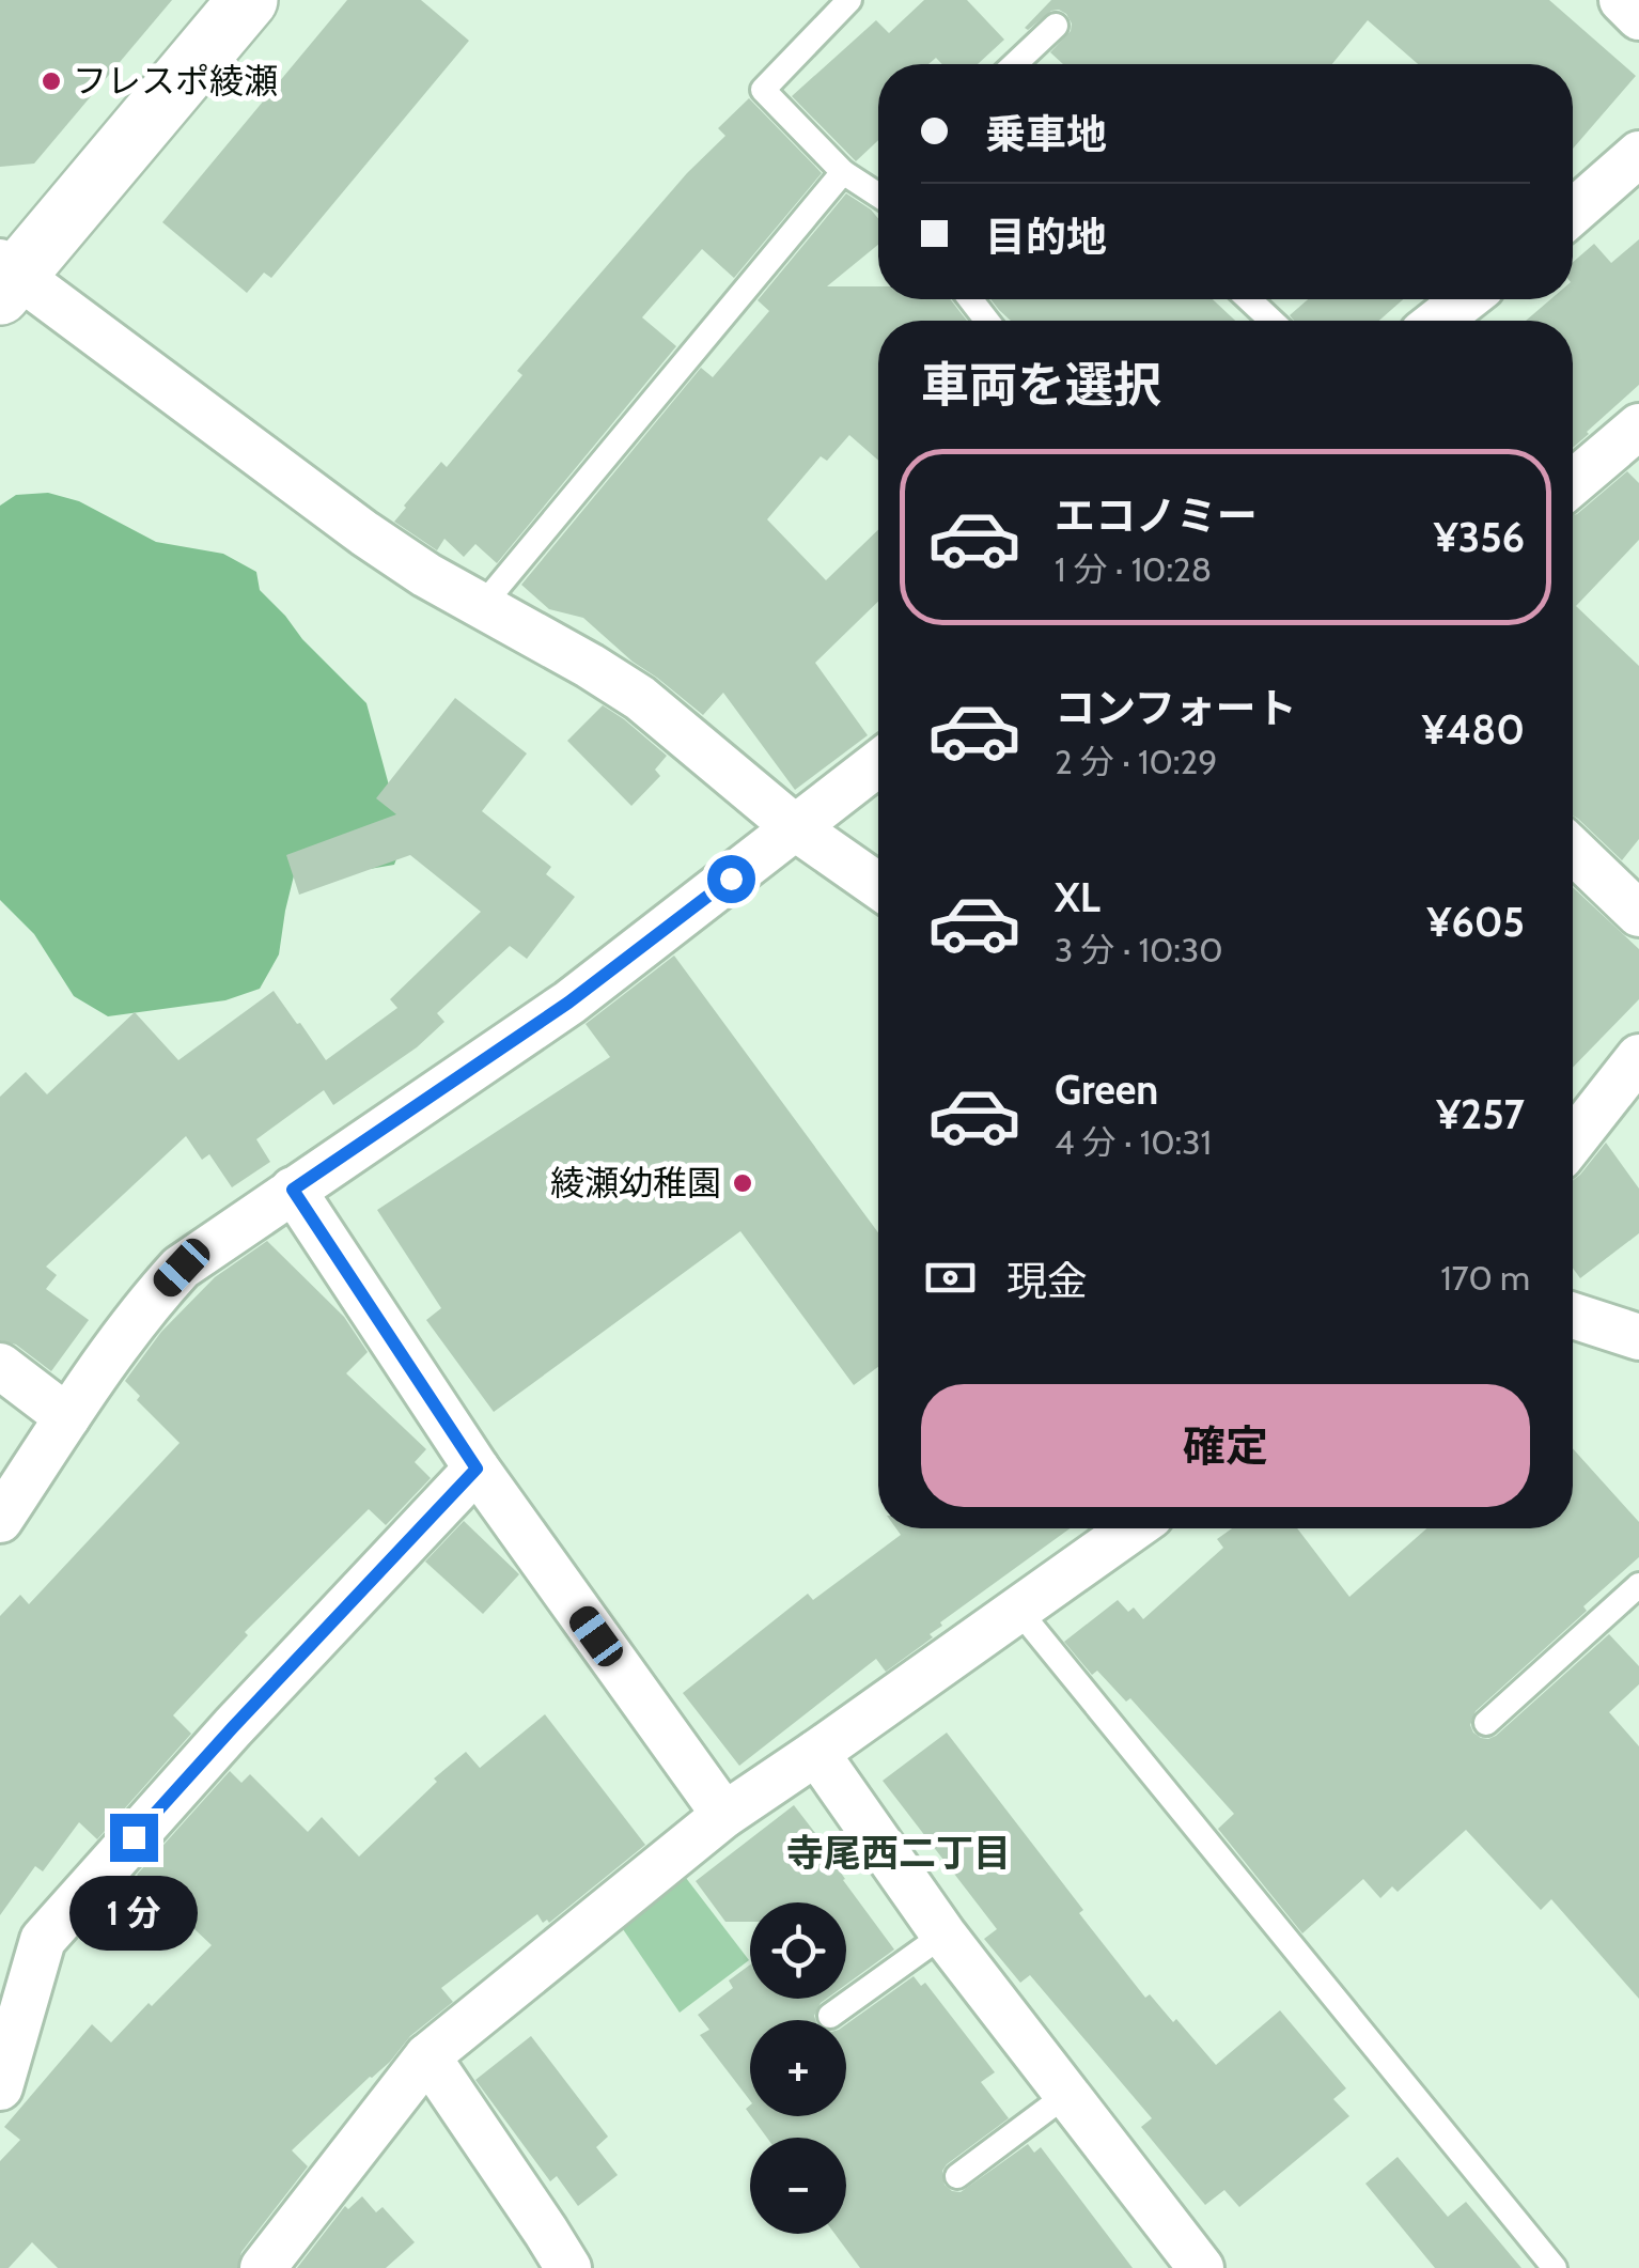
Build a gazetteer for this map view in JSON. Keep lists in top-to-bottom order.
{
  "districts": ["寺尾西二丁目"],
  "places": ["フレスポ綾瀬", "綾瀬幼稚園"],
  "page": {
    "banner": ["乗車地", "目的地"],
    "heading": "車両を選択",
    "list": [
      {
        "name": "エコノミー",
        "note": "1 分 · 10:28",
        "value": "¥356"
      },
      {
        "name": "コンフォート",
        "note": "2 分 · 10:29",
        "value": "¥480"
      },
      {
        "name": "XL",
        "note": "3 分 · 10:30",
        "value": "¥605"
      },
      {
        "name": "Green",
        "note": "4 分 · 10:31",
        "value": "¥257"
      }
    ],
    "pay": ["現金", "170 m"],
    "buttons": "確定",
    "bubble": "1 分",
    "map_buttons": ["+", "−"]
  }
}
